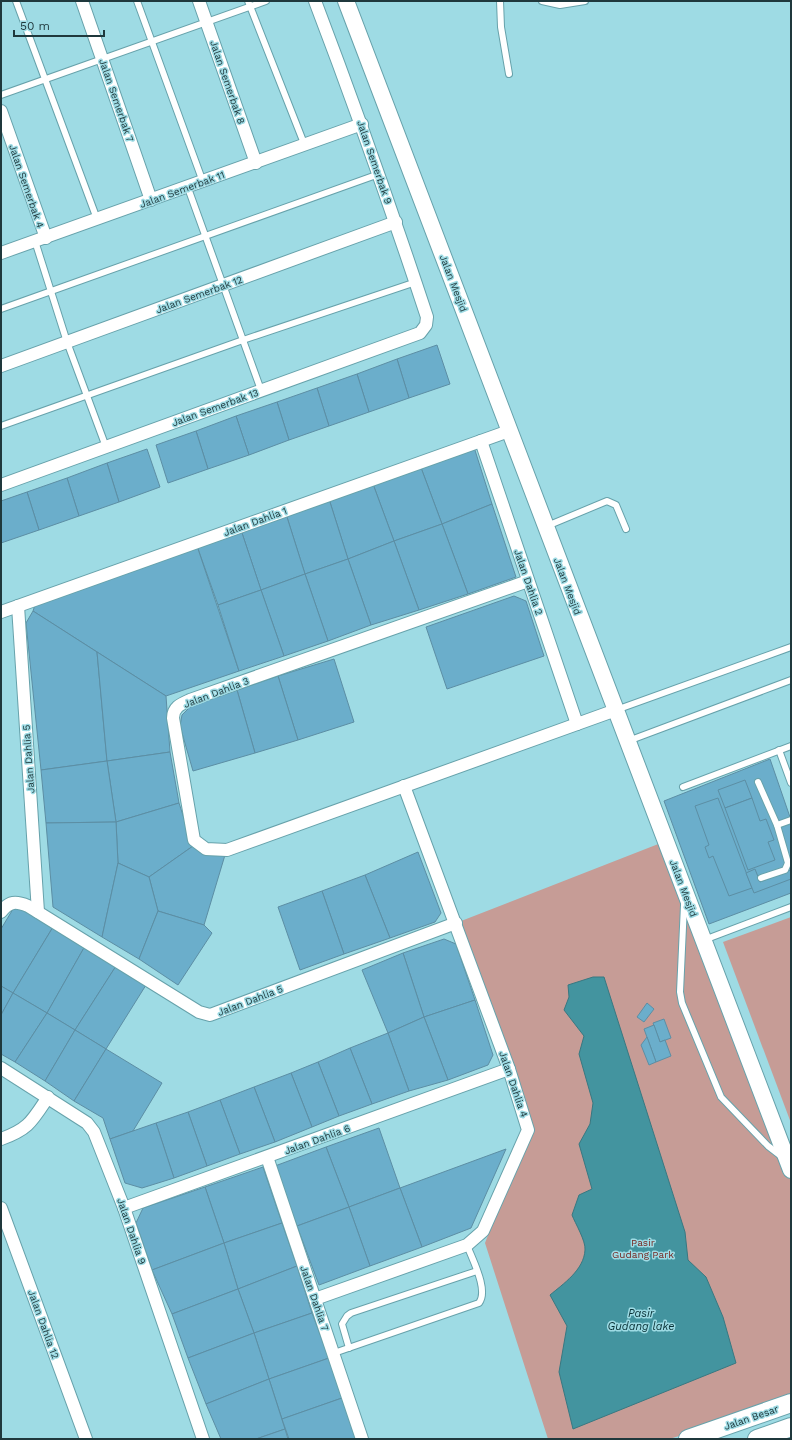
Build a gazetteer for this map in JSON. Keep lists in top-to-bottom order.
{
  "streets": {
    "main road": ["Jalan Mesjid", "Jalan Besar"],
    "street": [
      "Jalan Semerbak 8",
      "Jalan Semerbak 7",
      "Jalan Semerbak 9",
      "Jalan Semerbak 4",
      "Jalan Semerbak 11",
      "Jalan Semerbak 12",
      "Jalan Semerbak 13",
      "Jalan Dahlia 1",
      "Jalan Dahlia 2",
      "Jalan Dahlia 3",
      "Jalan Dahlia 5",
      "Jalan Dahlia 4",
      "Jalan Dahlia 6",
      "Jalan Dahlia 9",
      "Jalan Dahlia 7",
      "Jalan Dahlia 12"
    ]
  },
  "crossings": [
    ["Jalan Semerbak 8", "Jalan Semerbak 11"],
    ["Jalan Semerbak 7", "Jalan Semerbak 11"],
    ["Jalan Semerbak 9", "Jalan Semerbak 11"],
    ["Jalan Semerbak 9", "Jalan Semerbak 12"],
    ["Jalan Semerbak 9", "Jalan Semerbak 13"],
    ["Jalan Semerbak 4", "Jalan Semerbak 11"],
    ["Jalan Mesjid", "Jalan Dahlia 1"],
    ["Jalan Dahlia 1", "Jalan Dahlia 2"],
    ["Jalan Dahlia 1", "Jalan Dahlia 5"],
    ["Jalan Dahlia 2", "Jalan Dahlia 3"],
    ["Jalan Dahlia 3", "Jalan Dahlia 4"],
    ["Jalan Dahlia 5", "Jalan Dahlia 4"],
    ["Jalan Dahlia 4", "Jalan Dahlia 6"],
    ["Jalan Dahlia 4", "Jalan Dahlia 7"],
    ["Jalan Dahlia 6", "Jalan Dahlia 9"],
    ["Jalan Dahlia 6", "Jalan Dahlia 7"]
  ],
  "water": ["Pasir Gudang lake"],
  "parks": ["Pasir Gudang Park"],
  "scale_bar": "50 m"
}
